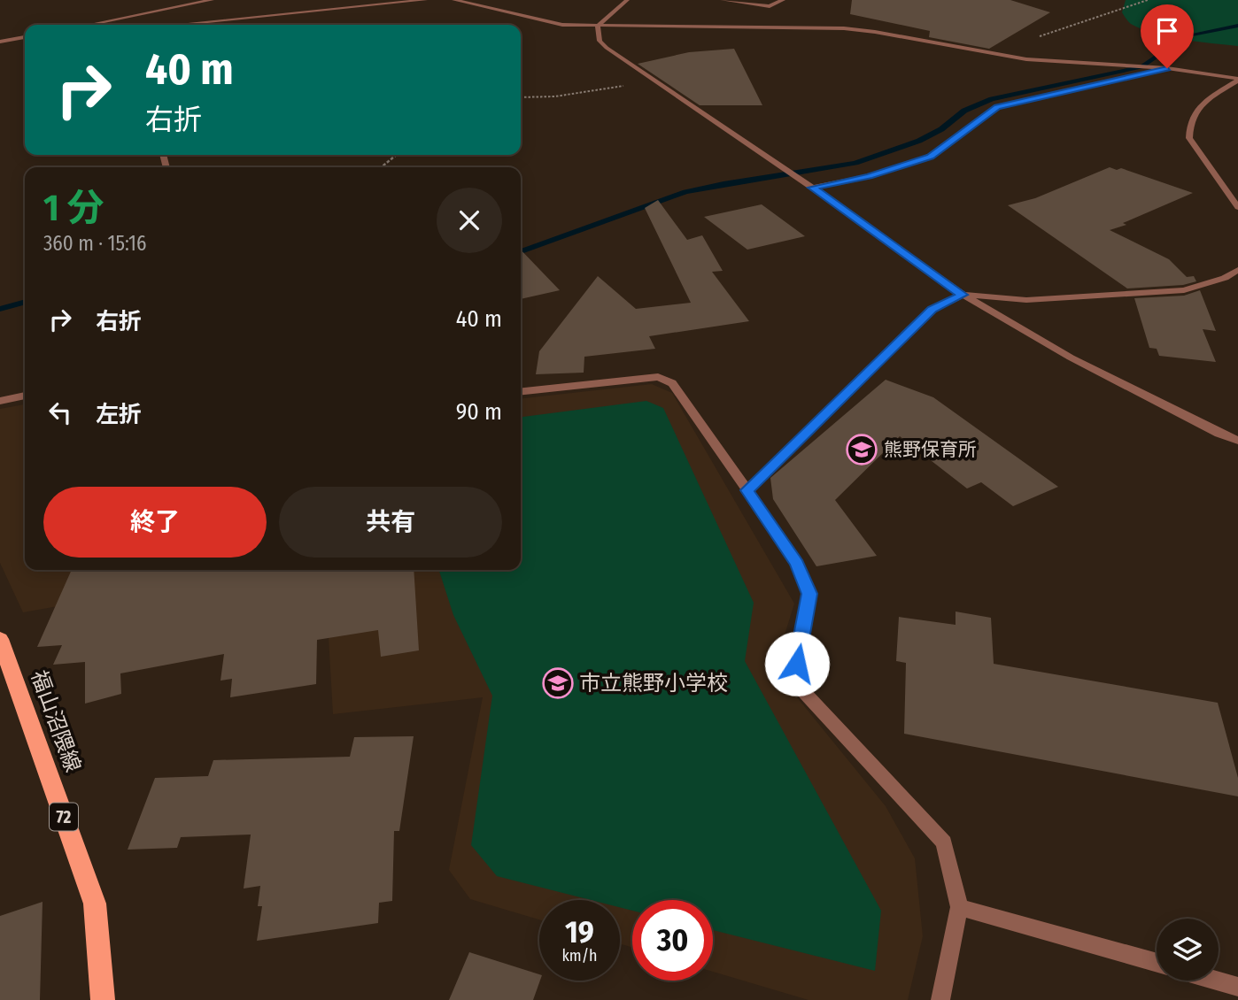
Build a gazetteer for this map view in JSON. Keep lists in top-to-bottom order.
{
  "streets": {
    "main road": ["福山沼隈線", "72"]
  },
  "places": {
    "school or university": ["熊野保育所", "市立熊野小学校"]
  },
  "page": {
    "turn": ["40 m", "右折"],
    "heading": ["1 分", "360 m · 15:16"],
    "list": [
      {
        "name": "右折",
        "value": "40 m"
      },
      {
        "name": "左折",
        "value": "90 m"
      }
    ],
    "buttons": ["終了", "共有"],
    "speed": "19 km/h",
    "limit": "30"
  }
}
